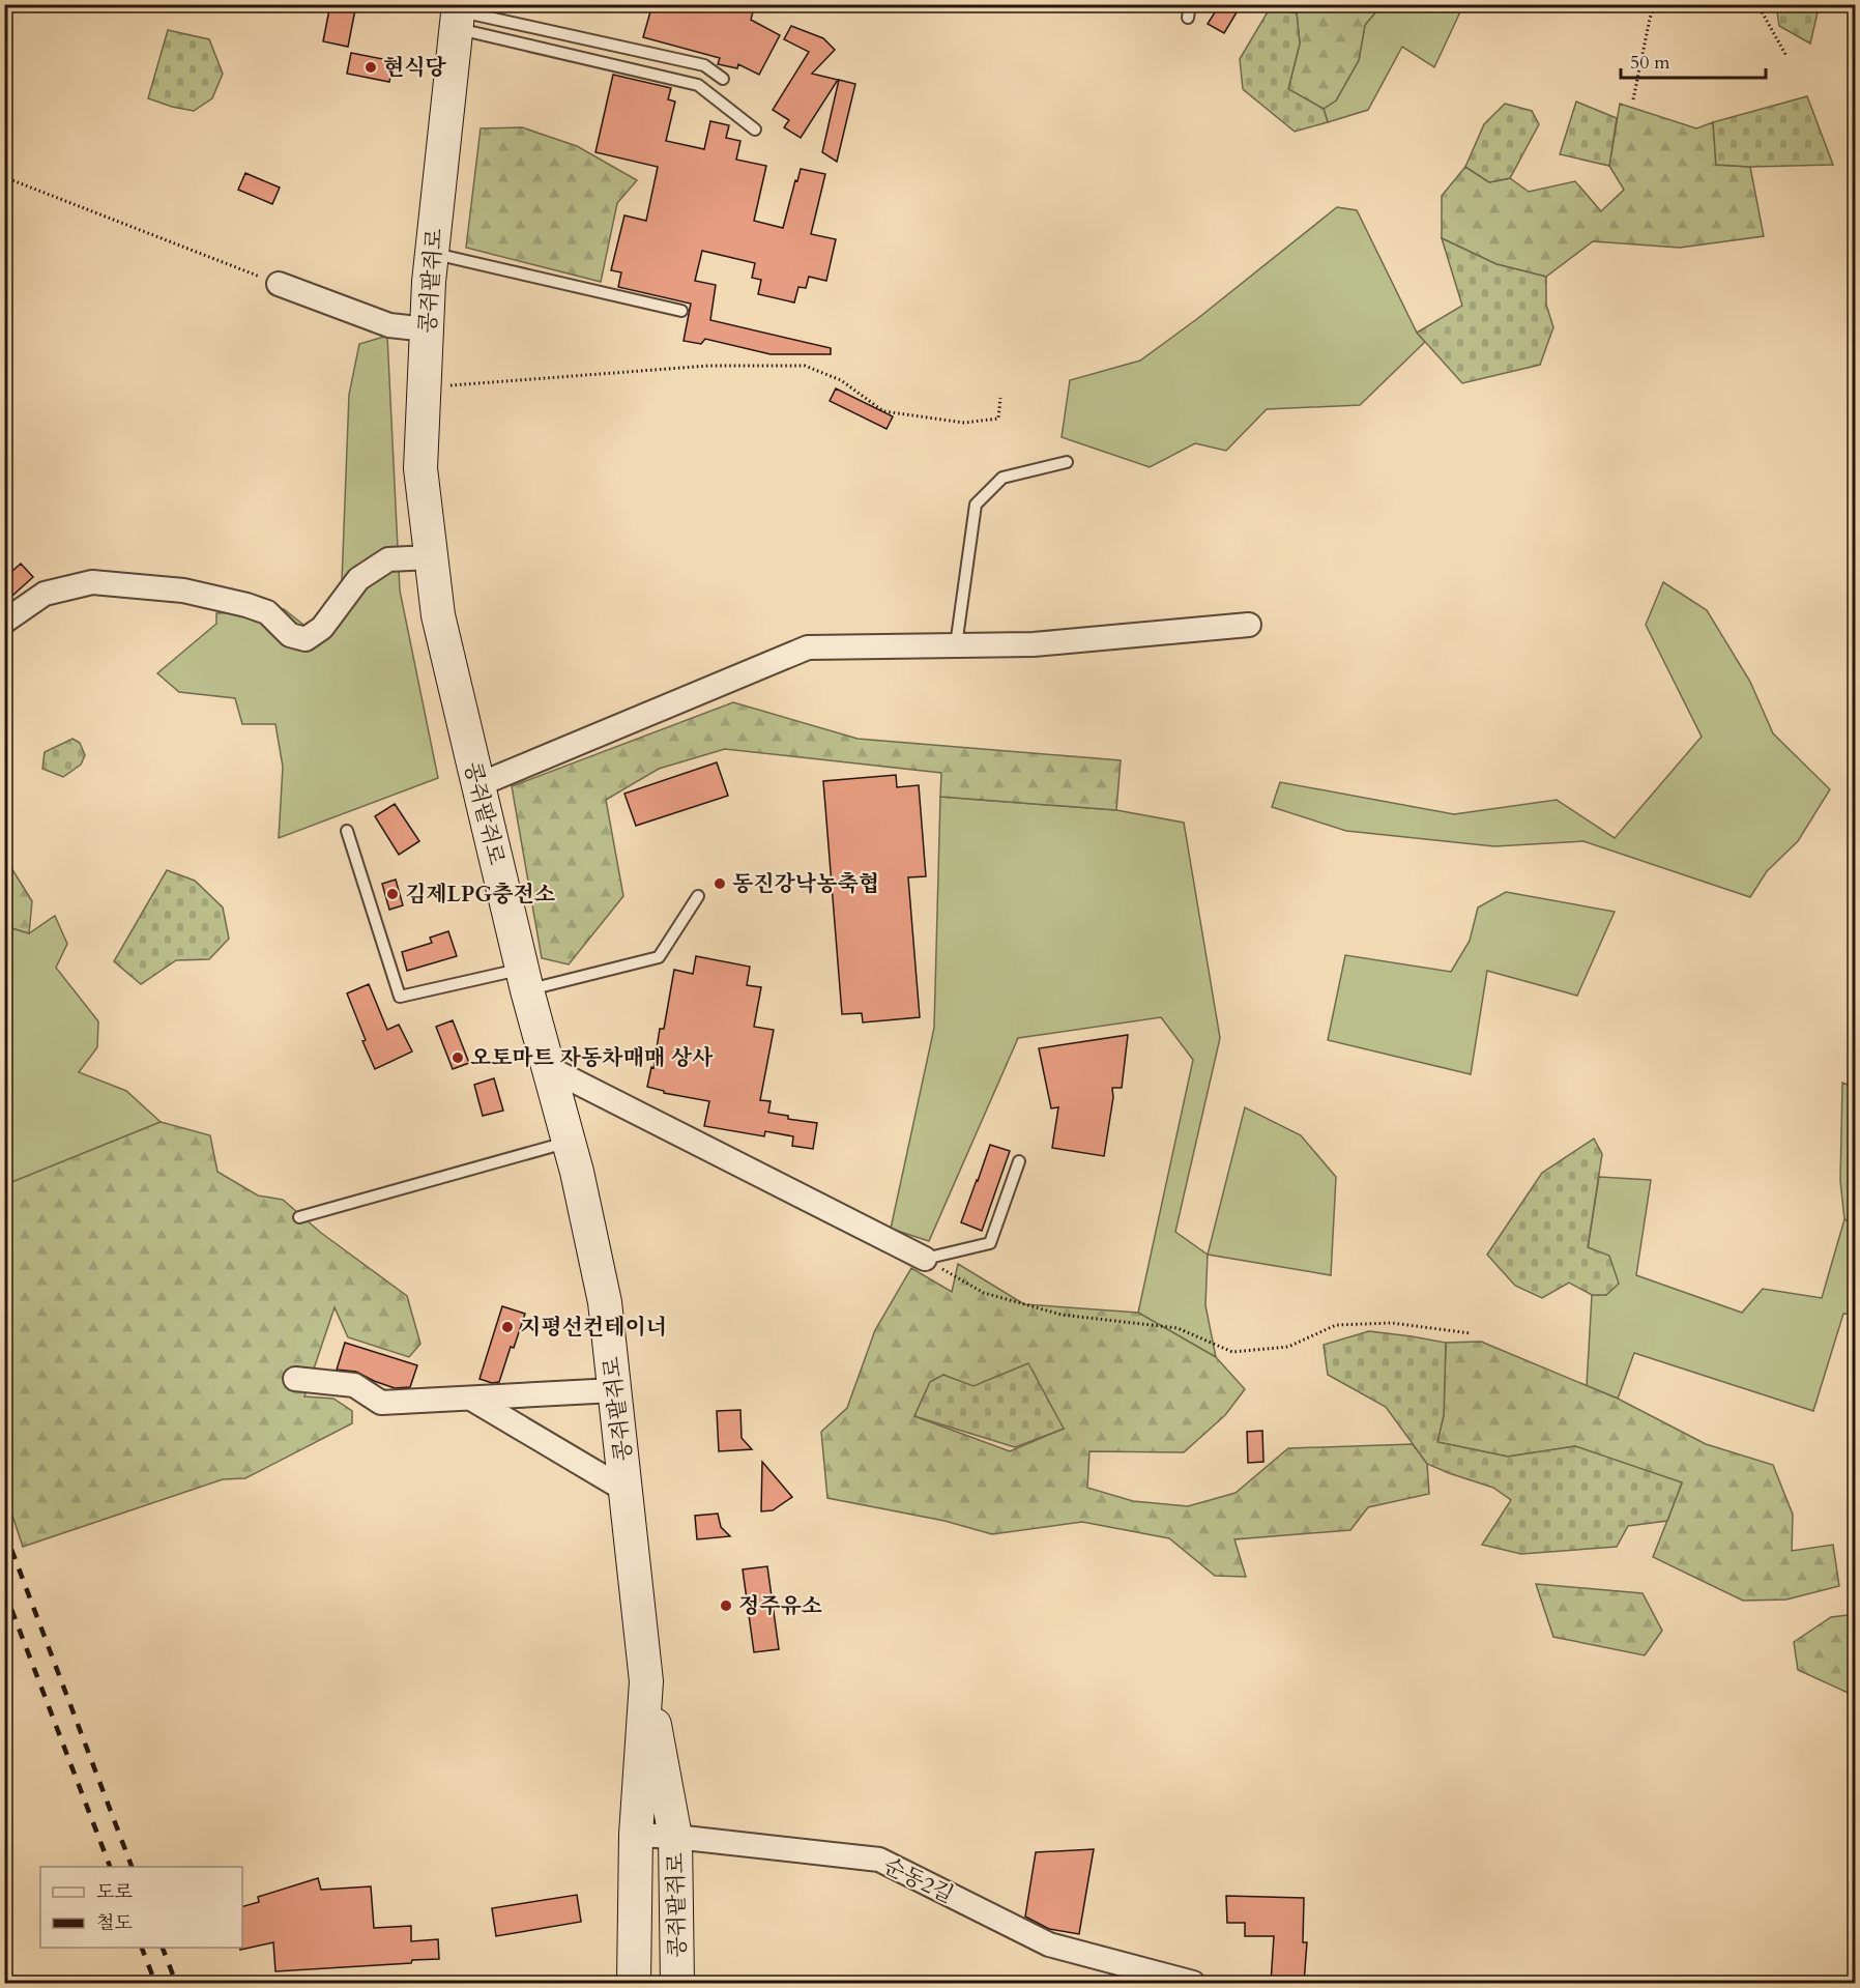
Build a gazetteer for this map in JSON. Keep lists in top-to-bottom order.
{
  "streets": {
    "main road": ["콩쥐팥쥐로"],
    "street": ["순동2길"]
  },
  "crossings": [
    ["콩쥐팥쥐로", "순동2길"]
  ],
  "places": [
    "현식당",
    "동진강낙농축협",
    "김제LPG충전소",
    "오토마트 자동차매매 상사",
    "지평선컨테이너",
    "정주유소"
  ],
  "legend": ["도로", "철도"],
  "scale_bar": "50 m"
}
